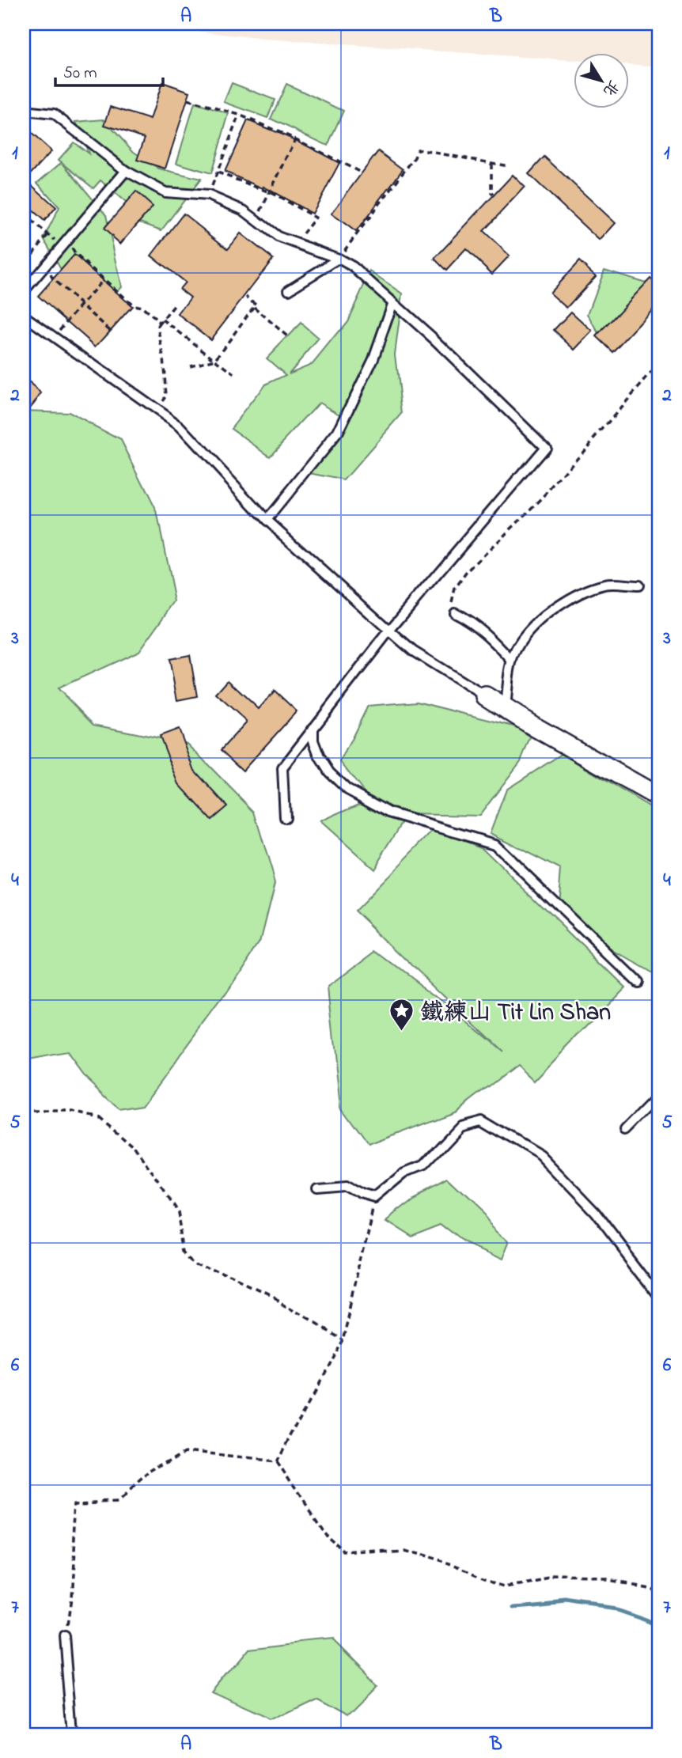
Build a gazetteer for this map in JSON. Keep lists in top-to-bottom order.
{
  "places": {
    "place": ["鐵練山 Tit Lin Shan"]
  },
  "scale_bar": "50 m",
  "north": "bottom right",
  "grid": {
    "columns": ["A", "B"],
    "rows": [
      "1",
      "2",
      "3",
      "4",
      "5",
      "6",
      "7"
    ]
  }
}
